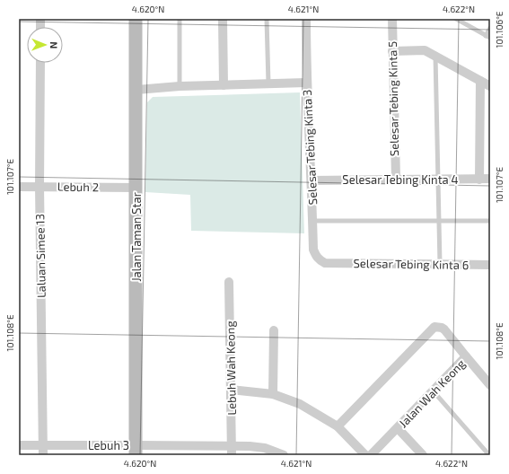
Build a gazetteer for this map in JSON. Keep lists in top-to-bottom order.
{
  "streets": {
    "street": [
      "Selesar Tebing Kinta 5",
      "Selesar Tebing Kinta 3",
      "Selesar Tebing Kinta 4",
      "Lebuh 2",
      "Jalan Taman Star",
      "Laluan Simee 13",
      "Selesar Tebing Kinta 6",
      "Lebuh Wah Keong",
      "Jalan Wah Keong",
      "Lebuh 3"
    ]
  },
  "crossings": [
    ["Selesar Tebing Kinta 5", "Selesar Tebing Kinta 4"],
    ["Selesar Tebing Kinta 3", "Selesar Tebing Kinta 4"],
    ["Selesar Tebing Kinta 3", "Selesar Tebing Kinta 6"],
    ["Lebuh 2", "Jalan Taman Star"],
    ["Lebuh 2", "Laluan Simee 13"],
    ["Jalan Taman Star", "Lebuh 3"],
    ["Laluan Simee 13", "Lebuh 3"],
    ["Lebuh Wah Keong", "Lebuh 3"]
  ],
  "north": "right",
  "coordinates": [
    "4.620°N",
    "4.621°N",
    "4.622°N",
    "101.106°E",
    "101.107°E",
    "101.108°E"
  ]
}
